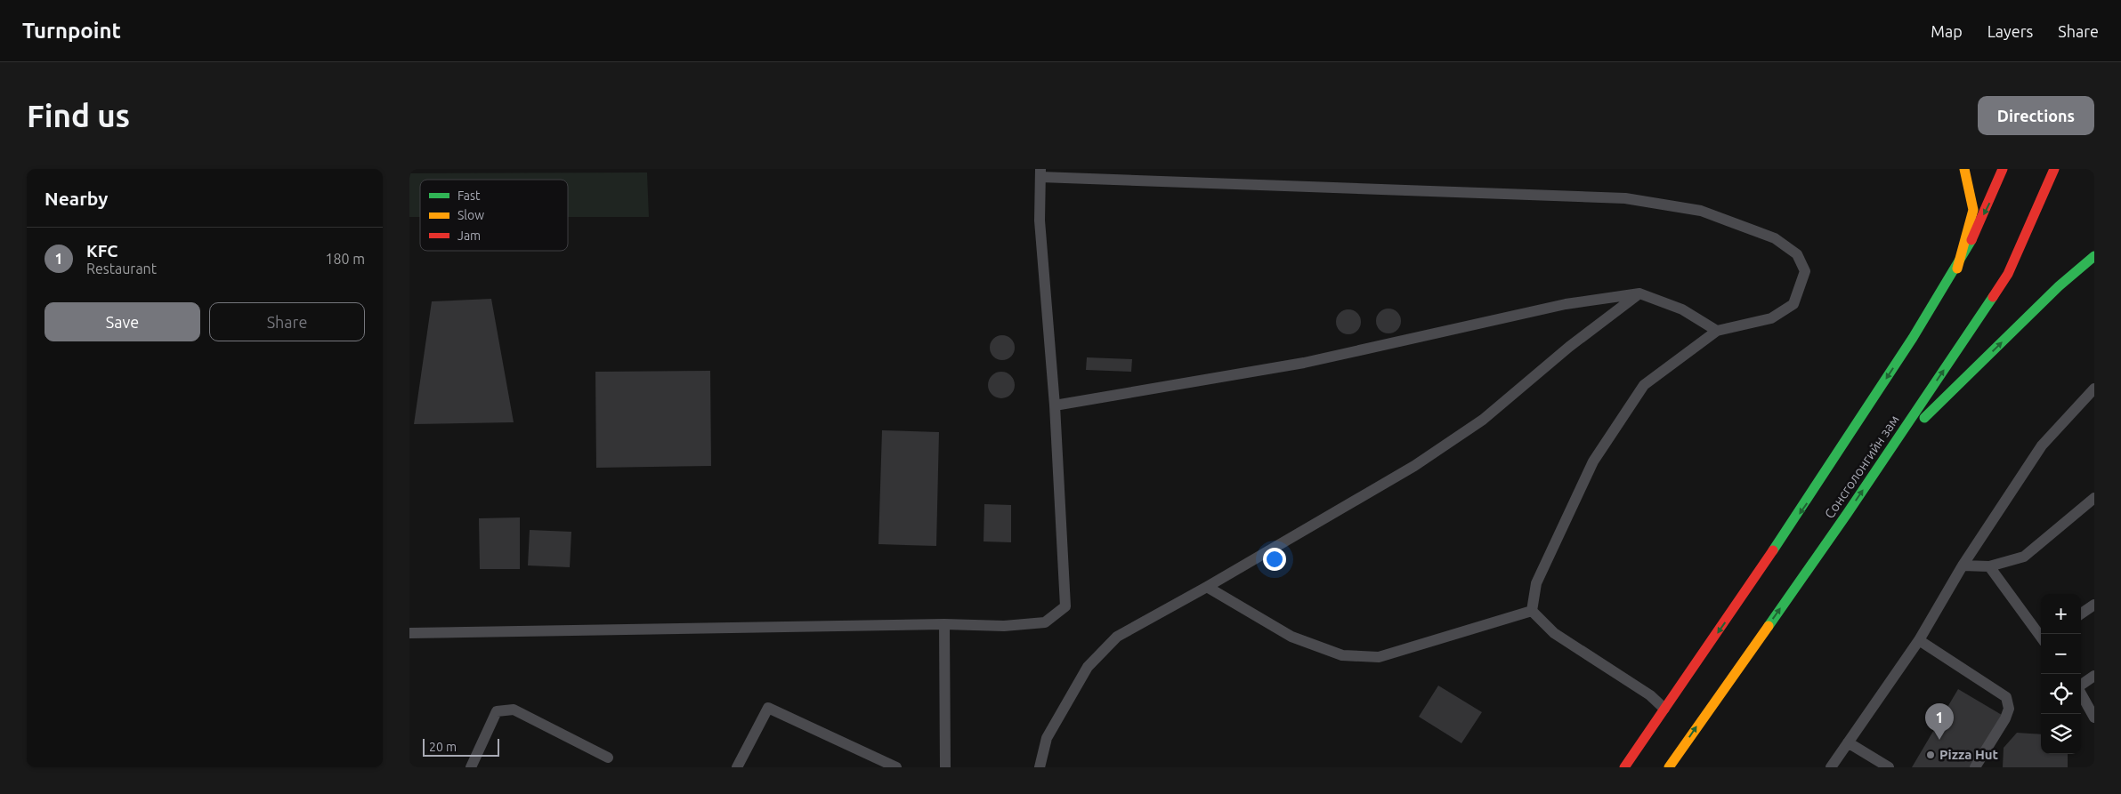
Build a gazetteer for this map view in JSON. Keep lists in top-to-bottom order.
{
  "streets": {
    "main road": ["Сонсголонгийн зам"]
  },
  "places": ["Pizza Hut"],
  "legend": ["Fast", "Slow", "Jam"],
  "scale_bar": "20 m",
  "page": {
    "header": "Turnpoint",
    "nav": ["Map", "Layers", "Share"],
    "buttons": [
      "Directions",
      ["Save", "Share"]
    ],
    "title": "Find us",
    "heading": "Nearby",
    "list": [
      {
        "mark": "1",
        "name": "KFC",
        "note": "Restaurant",
        "value": "180 m"
      }
    ],
    "map_buttons": ["+", "−"],
    "pins": "1",
    "scale": "20 m"
  }
}
